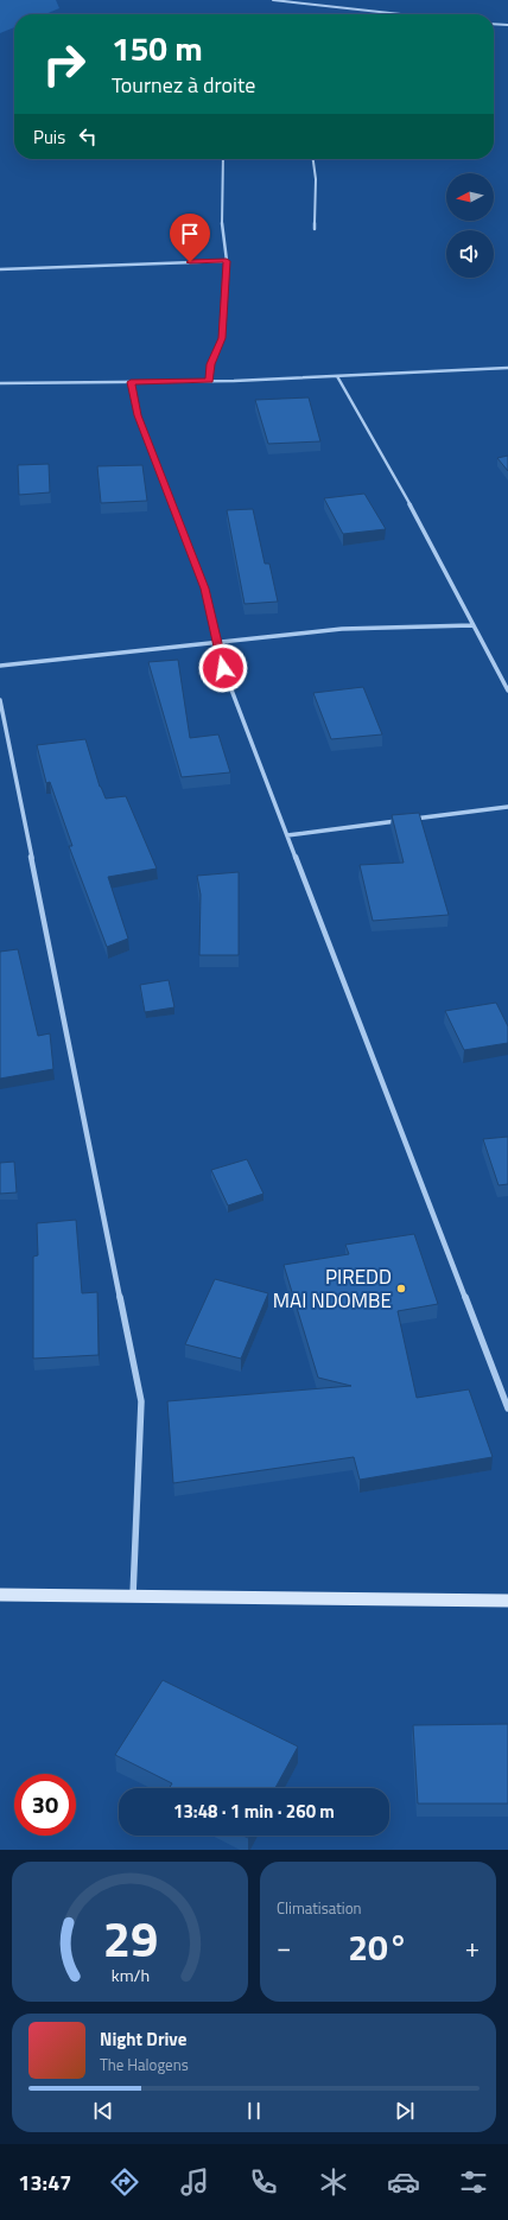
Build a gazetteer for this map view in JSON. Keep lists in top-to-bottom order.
{
  "places": ["PIREDD MAI NDOMBE"],
  "north": "left",
  "page": {
    "turn": ["150 m", "Tournez à droite"],
    "then": "Puis",
    "limit": "30",
    "trip": "13:48 · 1 min · 260 m",
    "tile": "Climatisation",
    "heat": ["−", "20°", "+"],
    "song": ["Night Drive", "The Halogens"],
    "tabs": "13:47",
    "gauge": ["29", "km/h"]
  }
}
